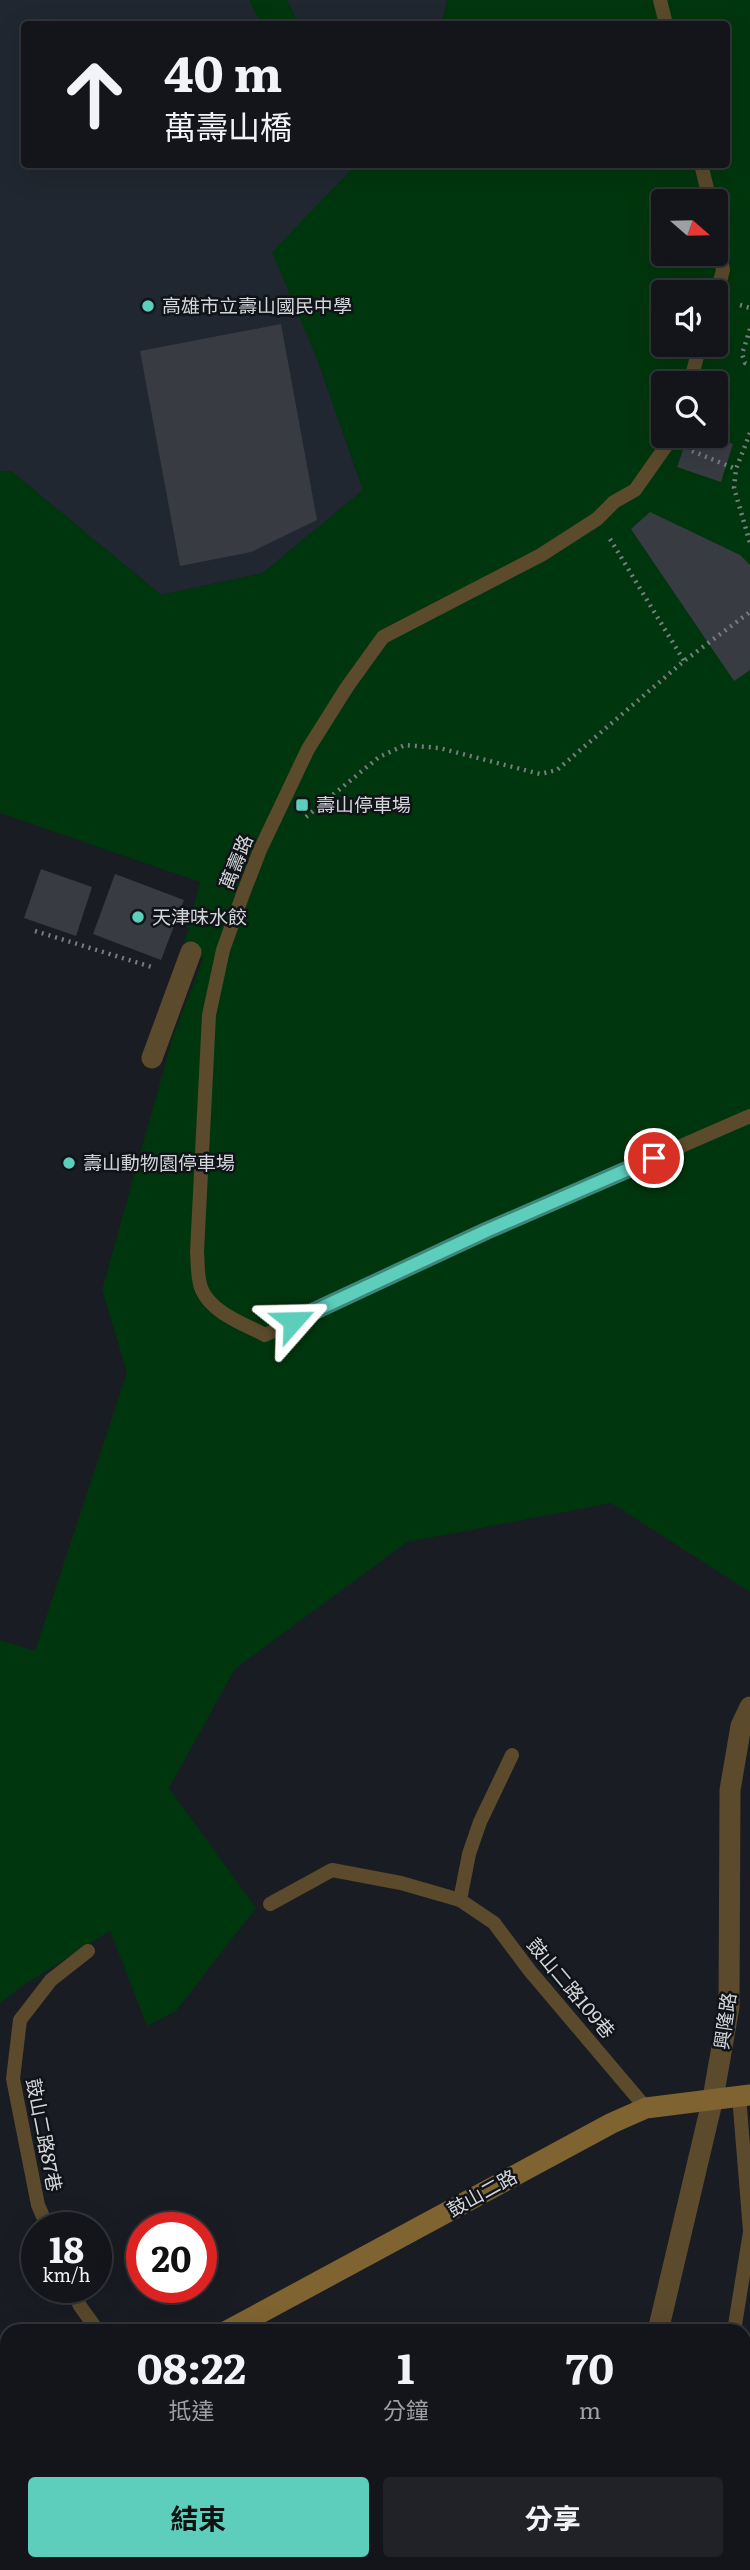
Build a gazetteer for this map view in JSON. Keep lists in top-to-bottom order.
{
  "streets": {
    "street": ["興隆路", "鼓山二路"],
    "lane": ["萬壽路", "鼓山二路109巷", "鼓山二路87巷"]
  },
  "crossings": [
    ["鼓山二路109巷", "鼓山二路"],
    ["興隆路", "鼓山二路"]
  ],
  "places": {
    "other": ["高雄市立壽山國民中學", "天津味水餃", "壽山動物園停車場"],
    "transit": ["壽山停車場"]
  },
  "north": "right",
  "page": {
    "turn": ["40 m", "萬壽山橋"],
    "speed": "18 km/h",
    "limit": "20",
    "eta": [
      "08:22",
      "抵達",
      "1",
      "分鐘",
      "70",
      "m"
    ],
    "buttons": ["結束", "分享"]
  }
}
